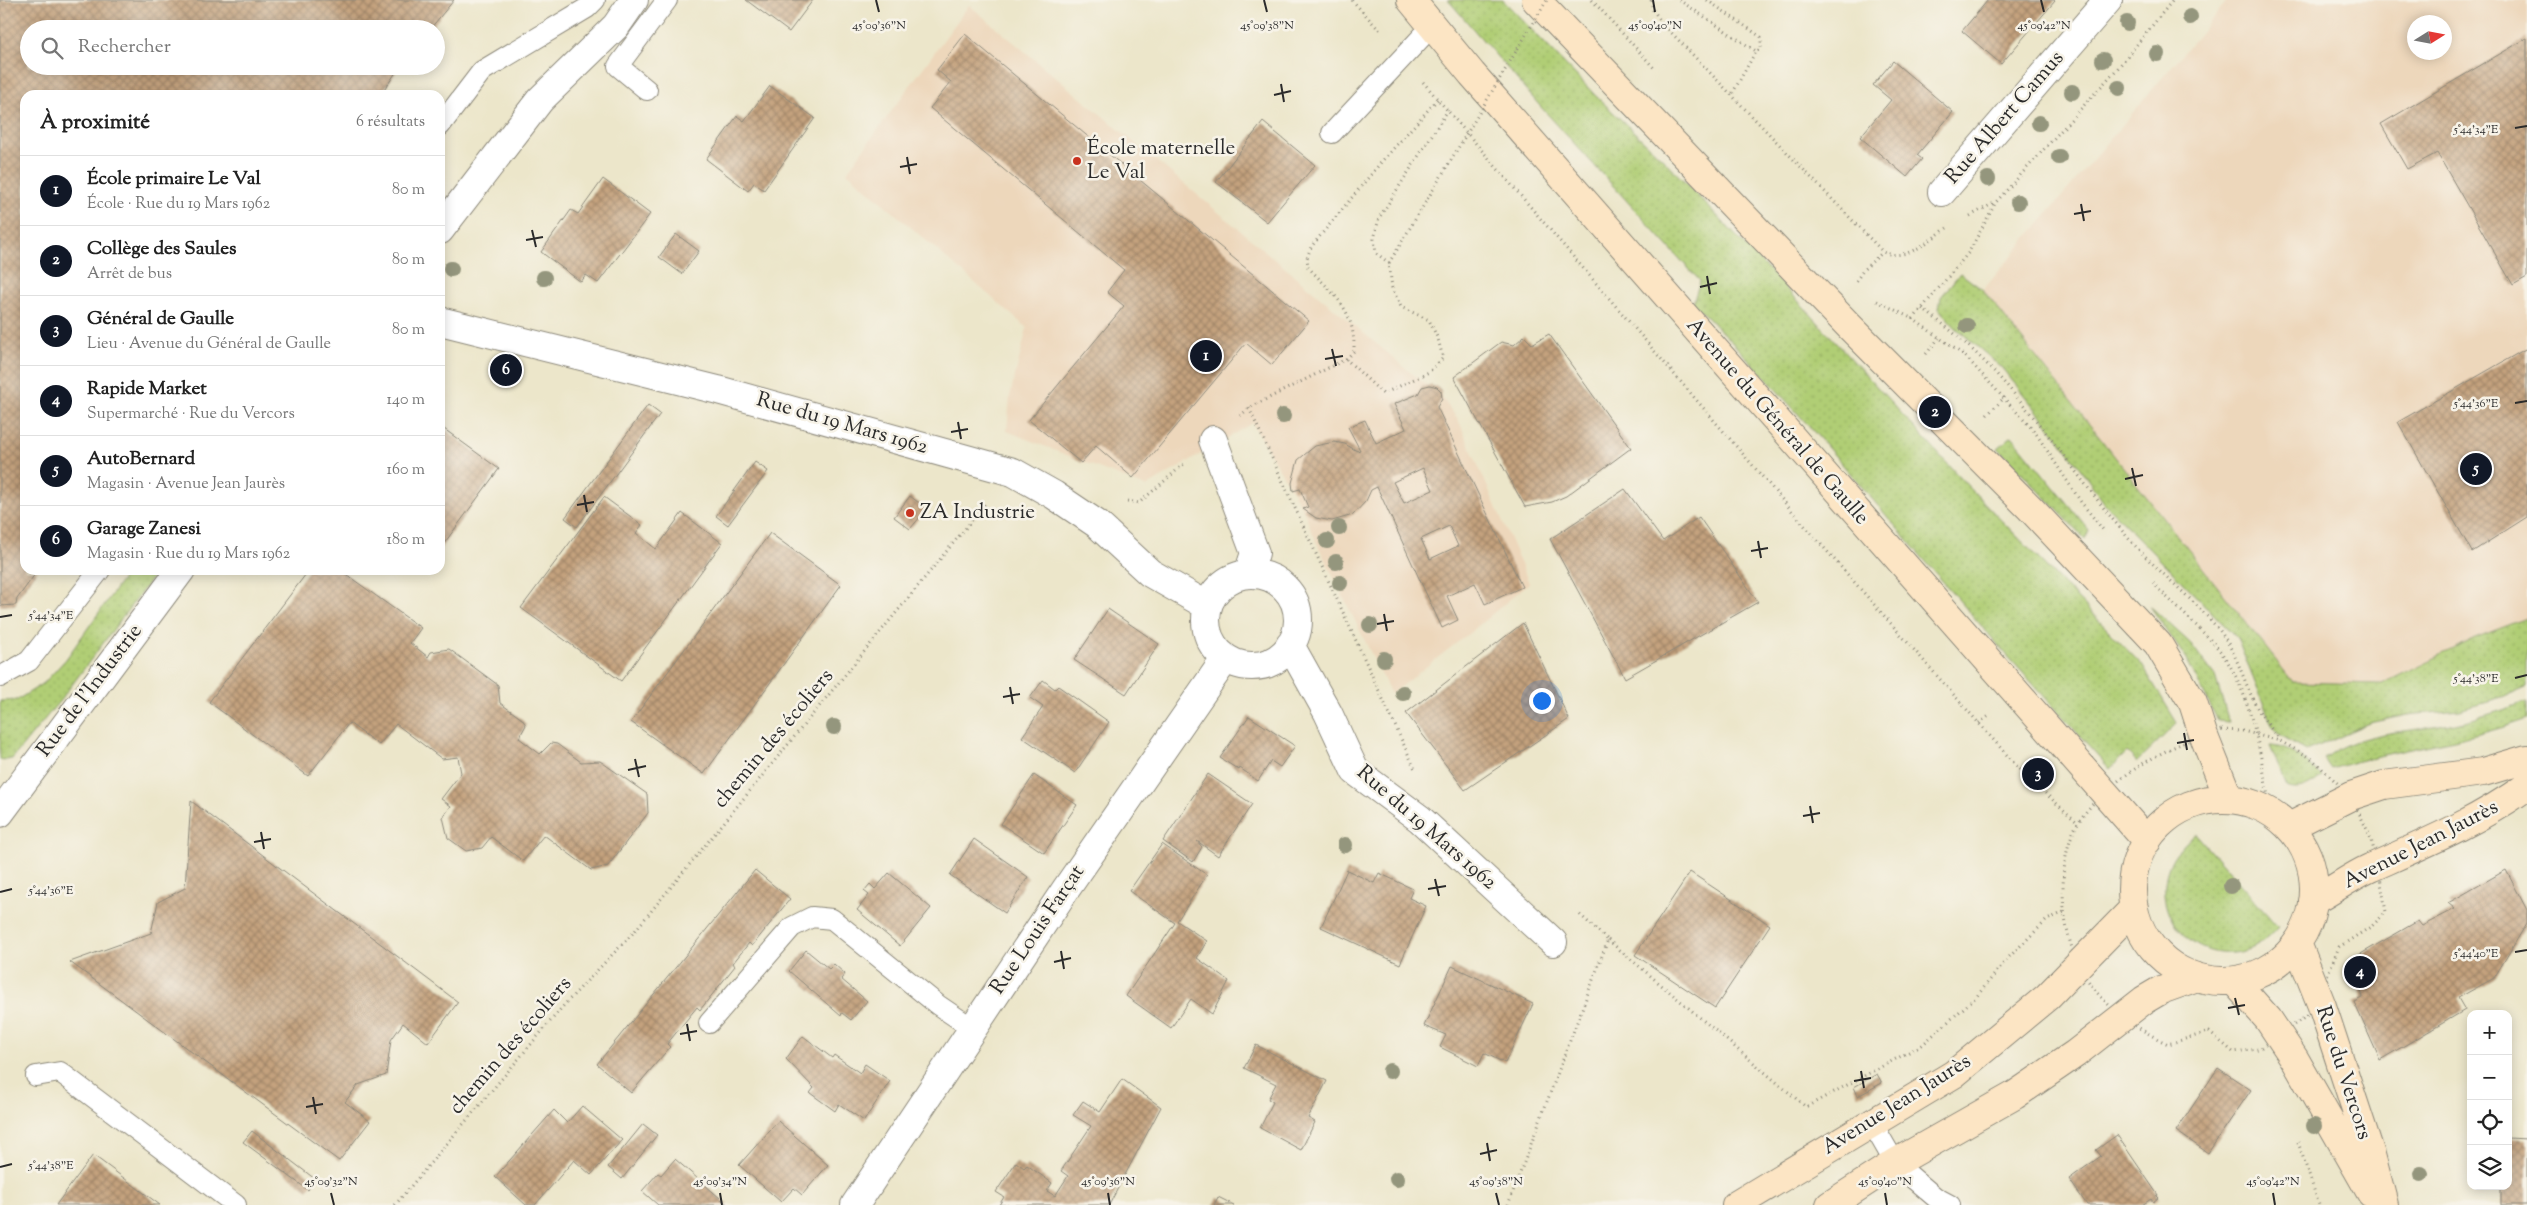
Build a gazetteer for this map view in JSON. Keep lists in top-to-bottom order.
{
  "streets": {
    "main road": ["Avenue du Général de Gaulle", "Avenue Jean Jaurès", "Rue du Vercors"],
    "street": [
      "Rue Albert Camus",
      "Rue du 19 Mars 1962",
      "Rue de l'Industrie",
      "Rue Louis Farçat"
    ],
    "path": ["chemin des écoliers"]
  },
  "crossings": [
    ["Rue du 19 Mars 1962", "chemin des écoliers"],
    ["Rue du 19 Mars 1962", "Rue Louis Farçat"]
  ],
  "places": ["École maternelle Le Val", "ZA Industrie"],
  "north": "right",
  "page": {
    "search": "Rechercher",
    "heading": ["À proximité", "6 résultats"],
    "list": [
      {
        "mark": "1",
        "name": "École primaire Le Val",
        "note": "École · Rue du 19 Mars 1962",
        "value": "80 m"
      },
      {
        "mark": "2",
        "name": "Collège des Saules",
        "note": "Arrêt de bus",
        "value": "80 m"
      },
      {
        "mark": "3",
        "name": "Général de Gaulle",
        "note": "Lieu · Avenue du Général de Gaulle",
        "value": "80 m"
      },
      {
        "mark": "4",
        "name": "Rapide Market",
        "note": "Supermarché · Rue du Vercors",
        "value": "140 m"
      },
      {
        "mark": "5",
        "name": "AutoBernard",
        "note": "Magasin · Avenue Jean Jaurès",
        "value": "160 m"
      },
      {
        "mark": "6",
        "name": "Garage Zanesi",
        "note": "Magasin · Rue du 19 Mars 1962",
        "value": "180 m"
      }
    ],
    "pins": [
      "1",
      "6",
      "2",
      "5",
      "3",
      "4"
    ],
    "map_buttons": ["+", "−"]
  },
  "coordinates": [
    "45°09'36\"N",
    "45°09'38\"N",
    "45°09'40\"N",
    "45°09'42\"N",
    "5°44'34\"E",
    "5°44'36\"E",
    "5°44'38\"E",
    "5°44'40\"E",
    "45°09'32\"N",
    "45°09'34\"N"
  ]
}
